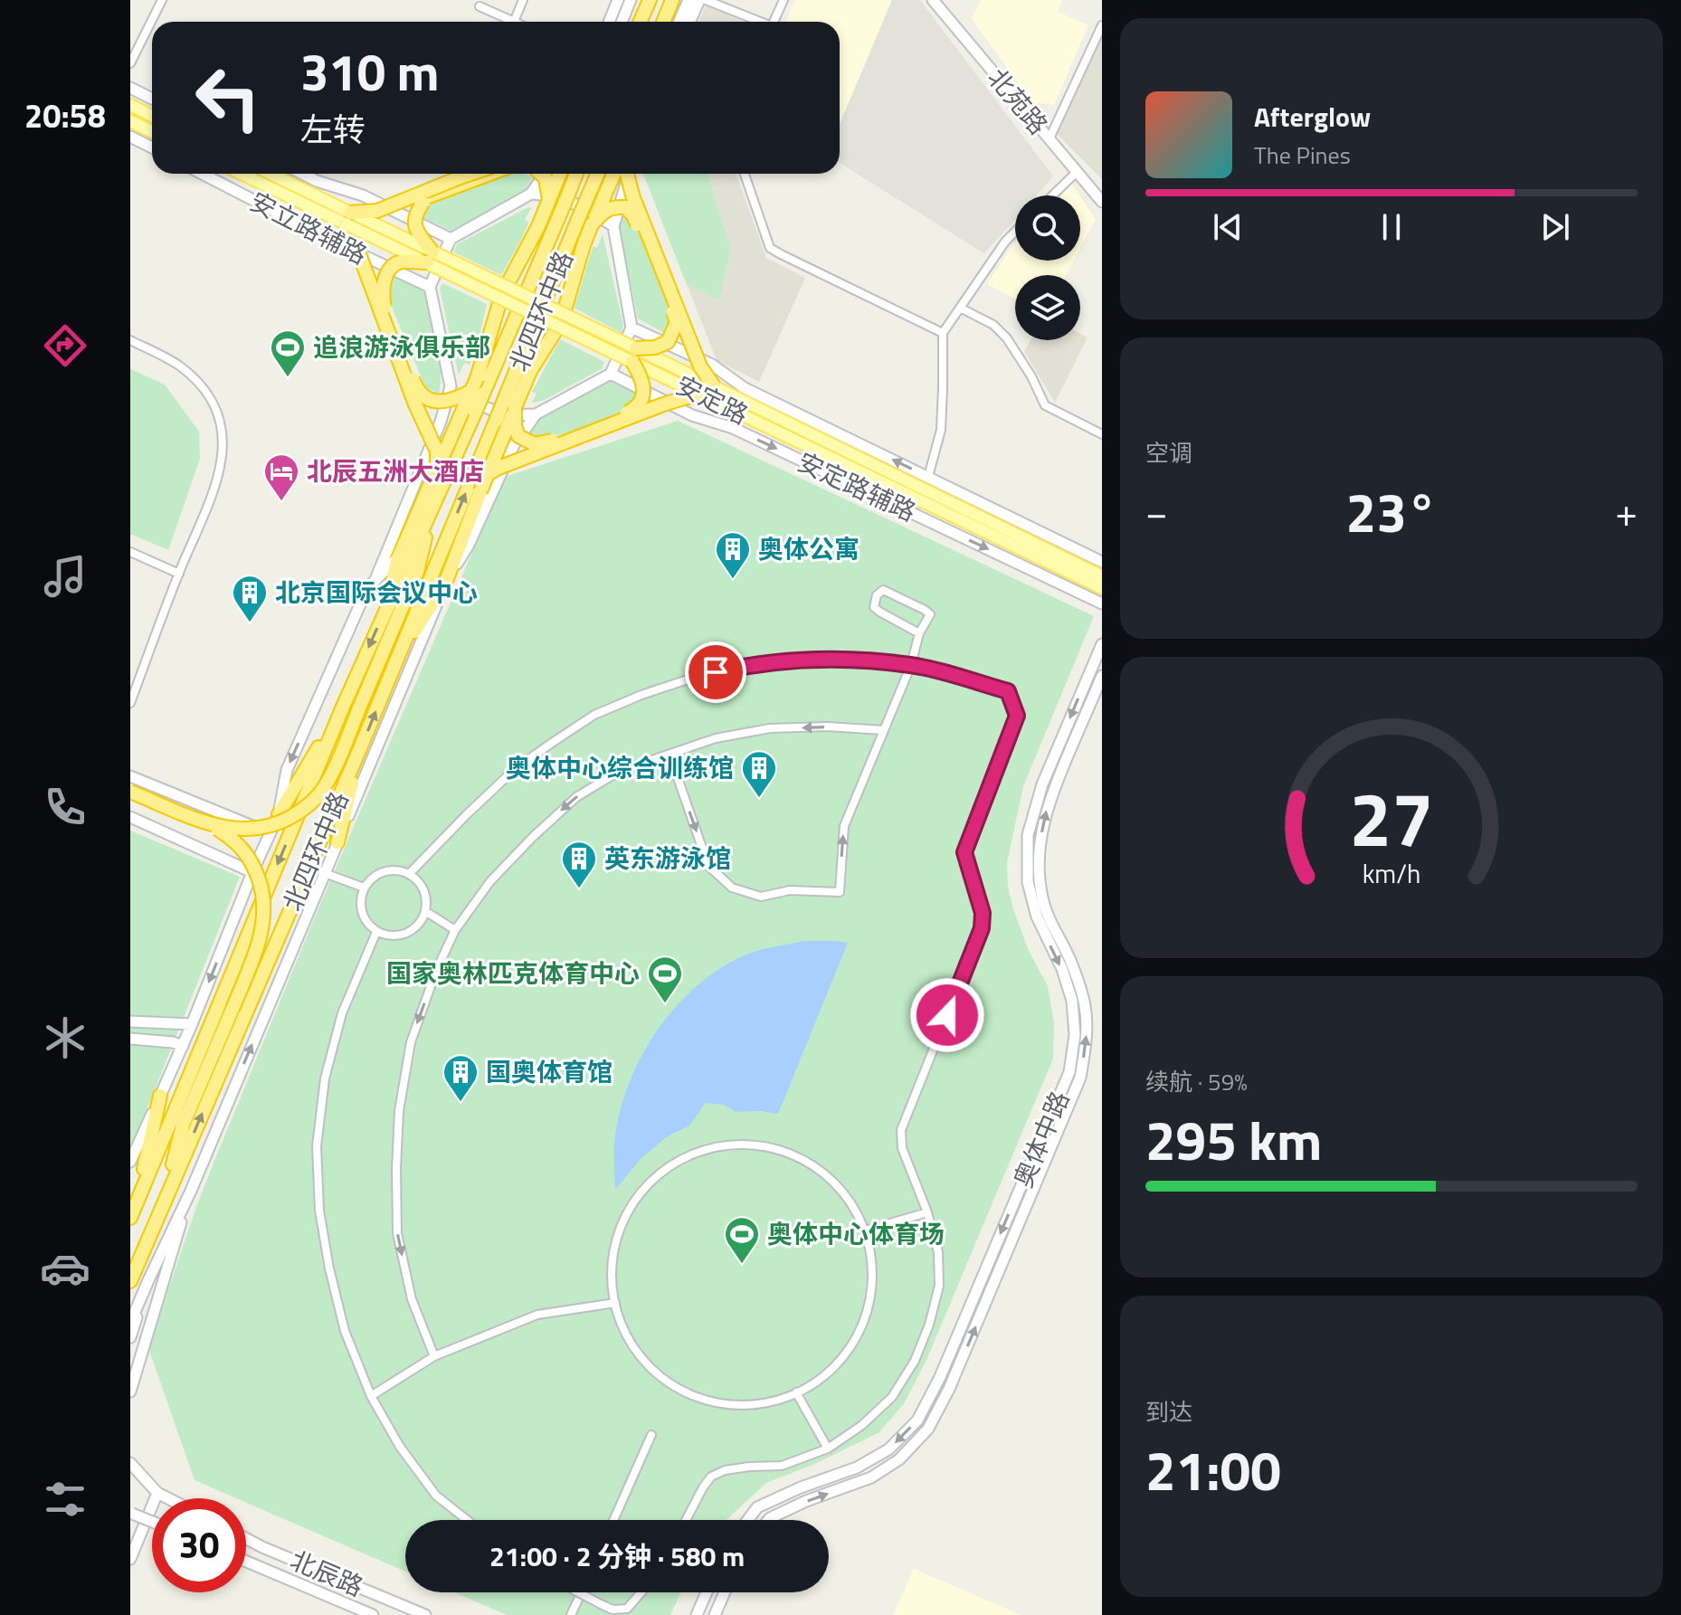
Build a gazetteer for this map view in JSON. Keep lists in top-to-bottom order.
{
  "streets": {
    "highway": ["北四环中路"],
    "main road": ["安定路"],
    "street": [
      "北苑路",
      "安立路辅路",
      "安定路辅路",
      "奥体中路",
      "北辰路"
    ]
  },
  "crossings": [
    ["安立路辅路", "北四环中路"],
    ["安立路辅路", "安定路辅路"],
    ["北四环中路", "安定路辅路"]
  ],
  "places": {
    "sports": ["追浪游泳俱乐部", "国家奥林匹克体育中心", "奥体中心体育场"],
    "hotel": ["北辰五洲大酒店"],
    "building": [
      "奥体公寓",
      "北京国际会议中心",
      "奥体中心综合训练馆",
      "英东游泳馆",
      "国奥体育馆"
    ]
  },
  "page": {
    "tabs": "20:58",
    "turn": ["310 m", "左转"],
    "song": ["Afterglow", "The Pines"],
    "tile": [
      "空调",
      ["续航 · 59%", "295 km"],
      ["到达", "21:00"]
    ],
    "heat": ["−", "23°", "+"],
    "limit": "30",
    "trip": "21:00 · 2 分钟 · 580 m",
    "gauge": ["27", "km/h"]
  }
}
